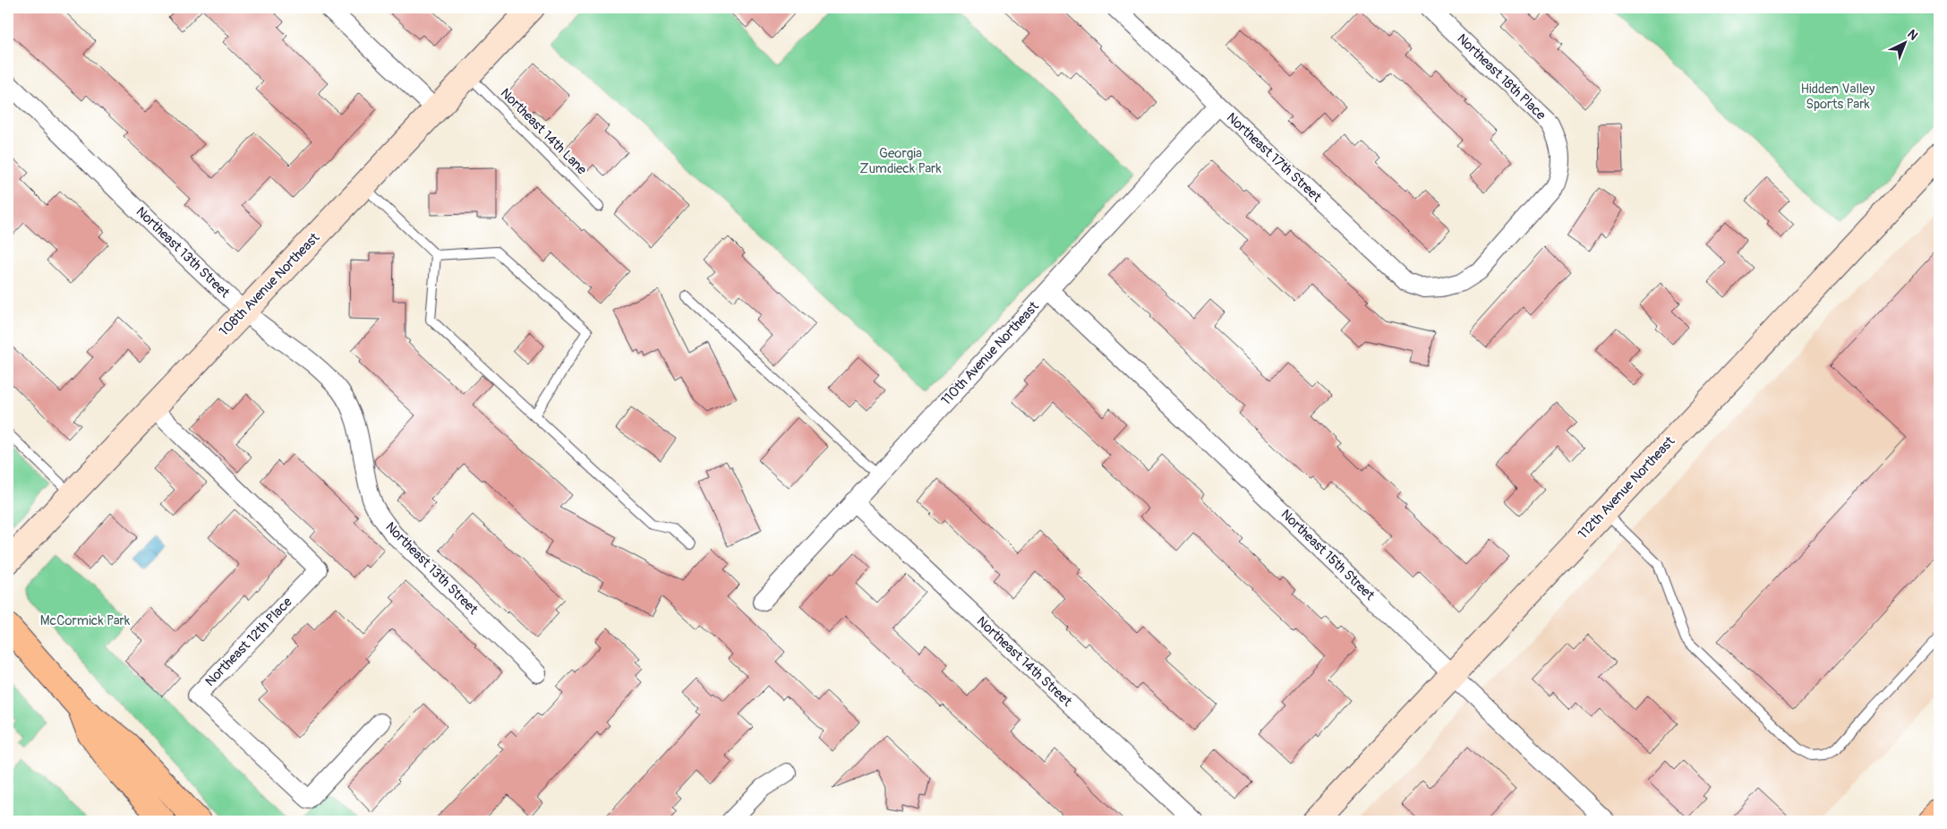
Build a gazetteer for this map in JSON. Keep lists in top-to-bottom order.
{
  "streets": {
    "main road": ["108th Avenue Northeast", "112th Avenue Northeast"],
    "street": [
      "Northeast 18th Place",
      "Northeast 17th Street",
      "Northeast 13th Street",
      "110th Avenue Northeast",
      "Northeast 15th Street",
      "Northeast 12th Place",
      "Northeast 14th Street"
    ],
    "lane": ["Northeast 14th Lane"]
  },
  "crossings": [
    ["Northeast 18th Place", "Northeast 17th Street"],
    ["Northeast 14th Lane", "108th Avenue Northeast"],
    ["Northeast 17th Street", "110th Avenue Northeast"],
    ["Northeast 13th Street", "108th Avenue Northeast"],
    ["108th Avenue Northeast", "Northeast 12th Place"],
    ["110th Avenue Northeast", "Northeast 15th Street"],
    ["110th Avenue Northeast", "Northeast 14th Street"],
    ["112th Avenue Northeast", "Northeast 15th Street"]
  ],
  "parks": ["Hidden Valley Sports Park", "Georgia Zumdieck Park", "McCormick Park"],
  "north": "top right"
}
